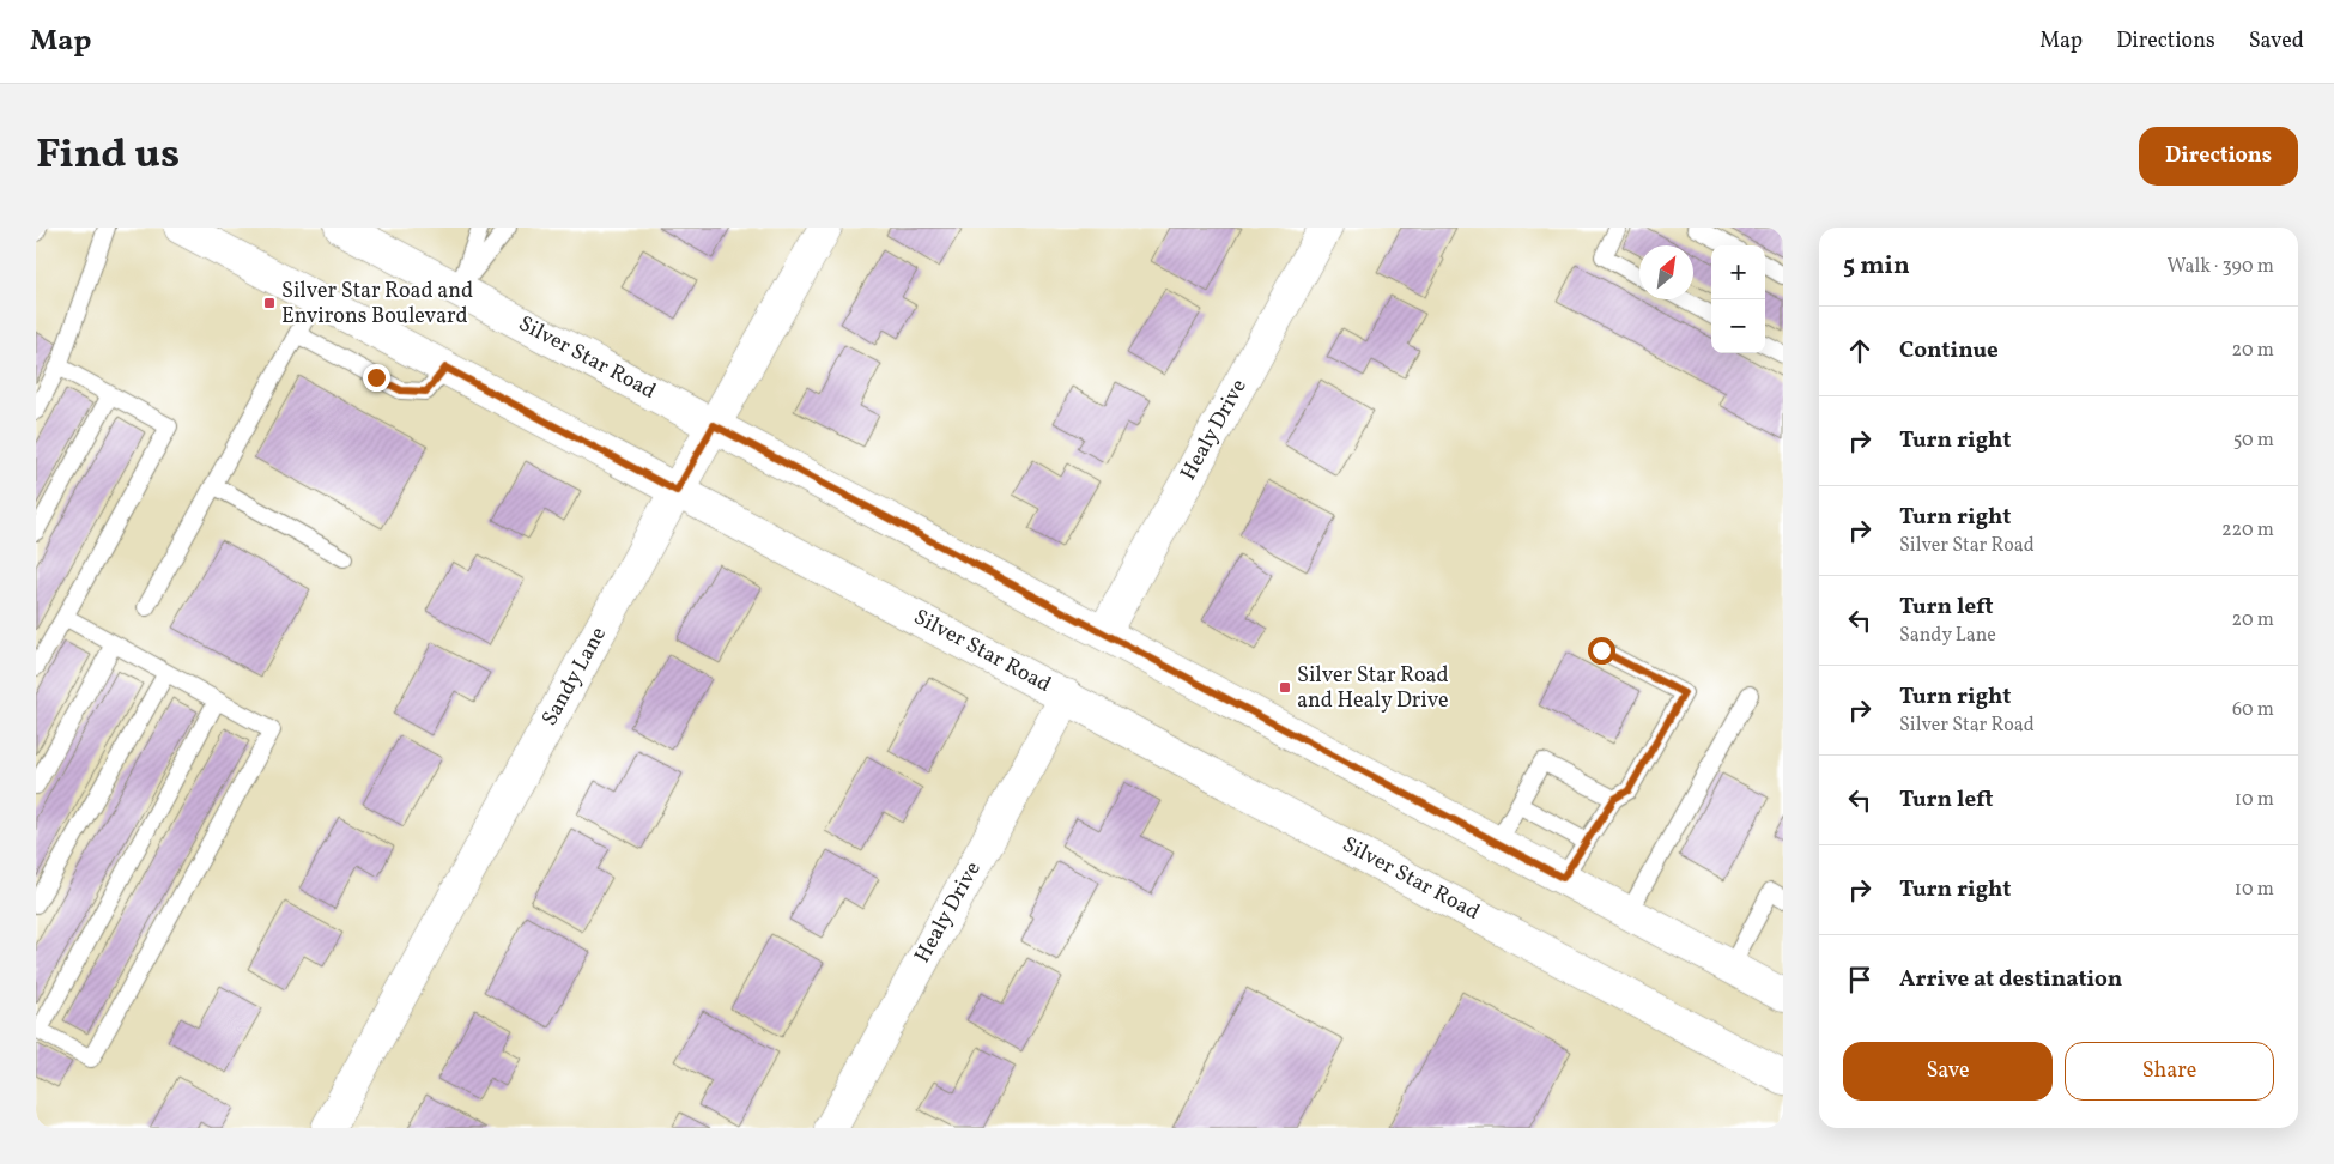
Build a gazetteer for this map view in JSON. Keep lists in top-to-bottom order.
{
  "streets": {
    "main road": ["Silver Star Road", "Healy Drive", "Sandy Lane"]
  },
  "crossings": [
    ["Silver Star Road", "Healy Drive"],
    ["Silver Star Road", "Sandy Lane"]
  ],
  "places": {
    "transit": ["Silver Star Road and Environs Boulevard", "Silver Star Road and Healy Drive"]
  },
  "north": "top right",
  "page": {
    "header": "Map",
    "nav": ["Map", "Directions", "Saved"],
    "title": "Find us",
    "buttons": [
      "Directions",
      ["Save", "Share"]
    ],
    "heading": ["5 min", "Walk · 390 m"],
    "map_buttons": ["+", "−"],
    "list": [
      ["Continue", "20 m"],
      ["Turn right", "50 m"],
      ["Turn right", "Silver Star Road", "220 m"],
      ["Turn left", "Sandy Lane", "20 m"],
      ["Turn right", "Silver Star Road", "60 m"],
      ["Turn left", "10 m"],
      ["Turn right", "10 m"],
      "Arrive at destination"
    ]
  }
}
